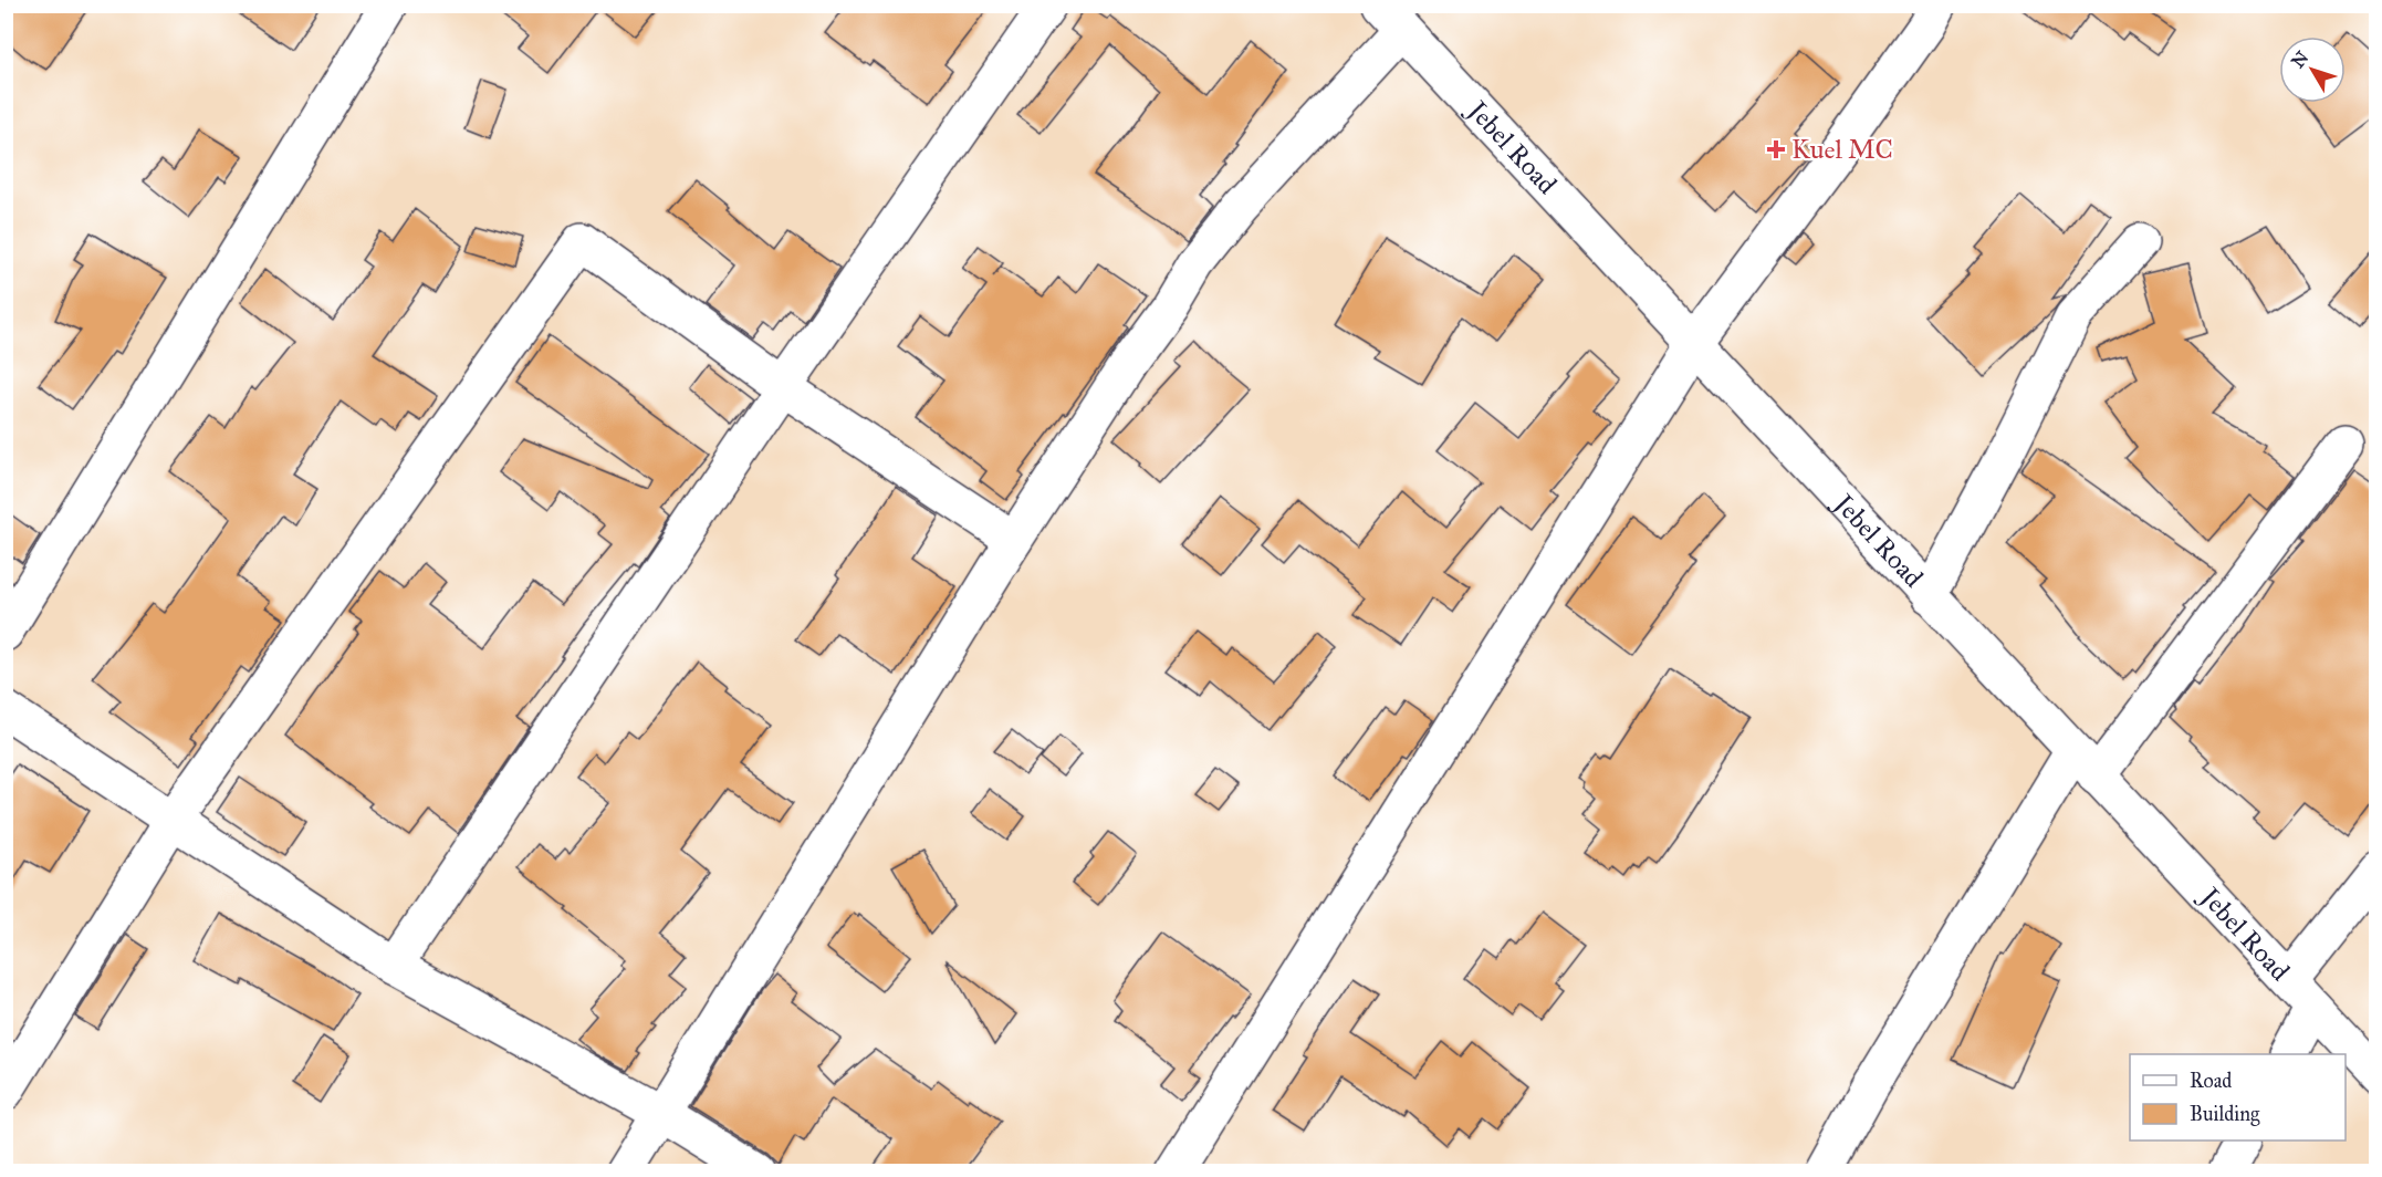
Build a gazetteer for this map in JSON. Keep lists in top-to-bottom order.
{
  "streets": {
    "street": ["Jebel Road"]
  },
  "places": {
    "health": ["Kuel MC"]
  },
  "legend": ["Road", "Building"],
  "north": "top left"
}
